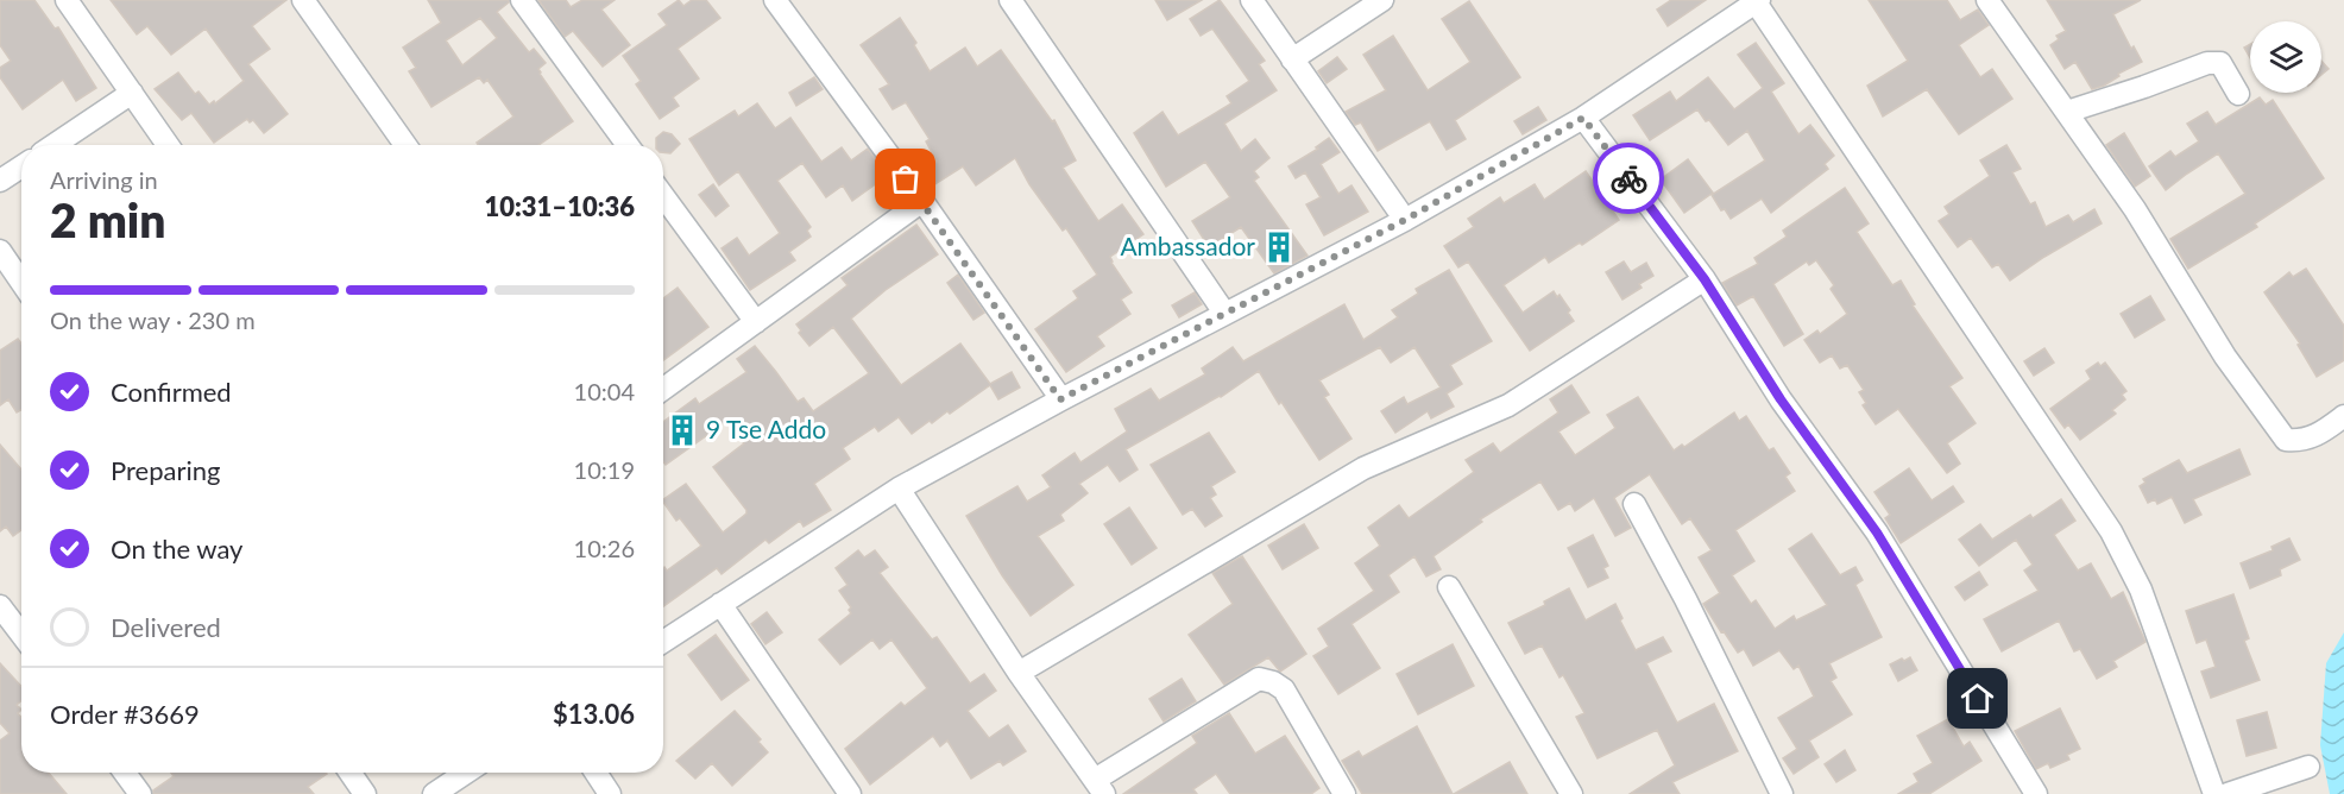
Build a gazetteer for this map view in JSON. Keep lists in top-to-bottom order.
{
  "places": {
    "building": ["Ambassador", "9 Tse Addo"]
  },
  "page": {
    "heading": ["2 min", "Arriving in", "10:31–10:36"],
    "panel": ["Order #3669", "$13.06"],
    "bar": "On the way · 230 m",
    "list": [
      ["Confirmed", "10:04"],
      ["Preparing", "10:19"],
      ["On the way", "10:26"],
      "Delivered"
    ]
  }
}
